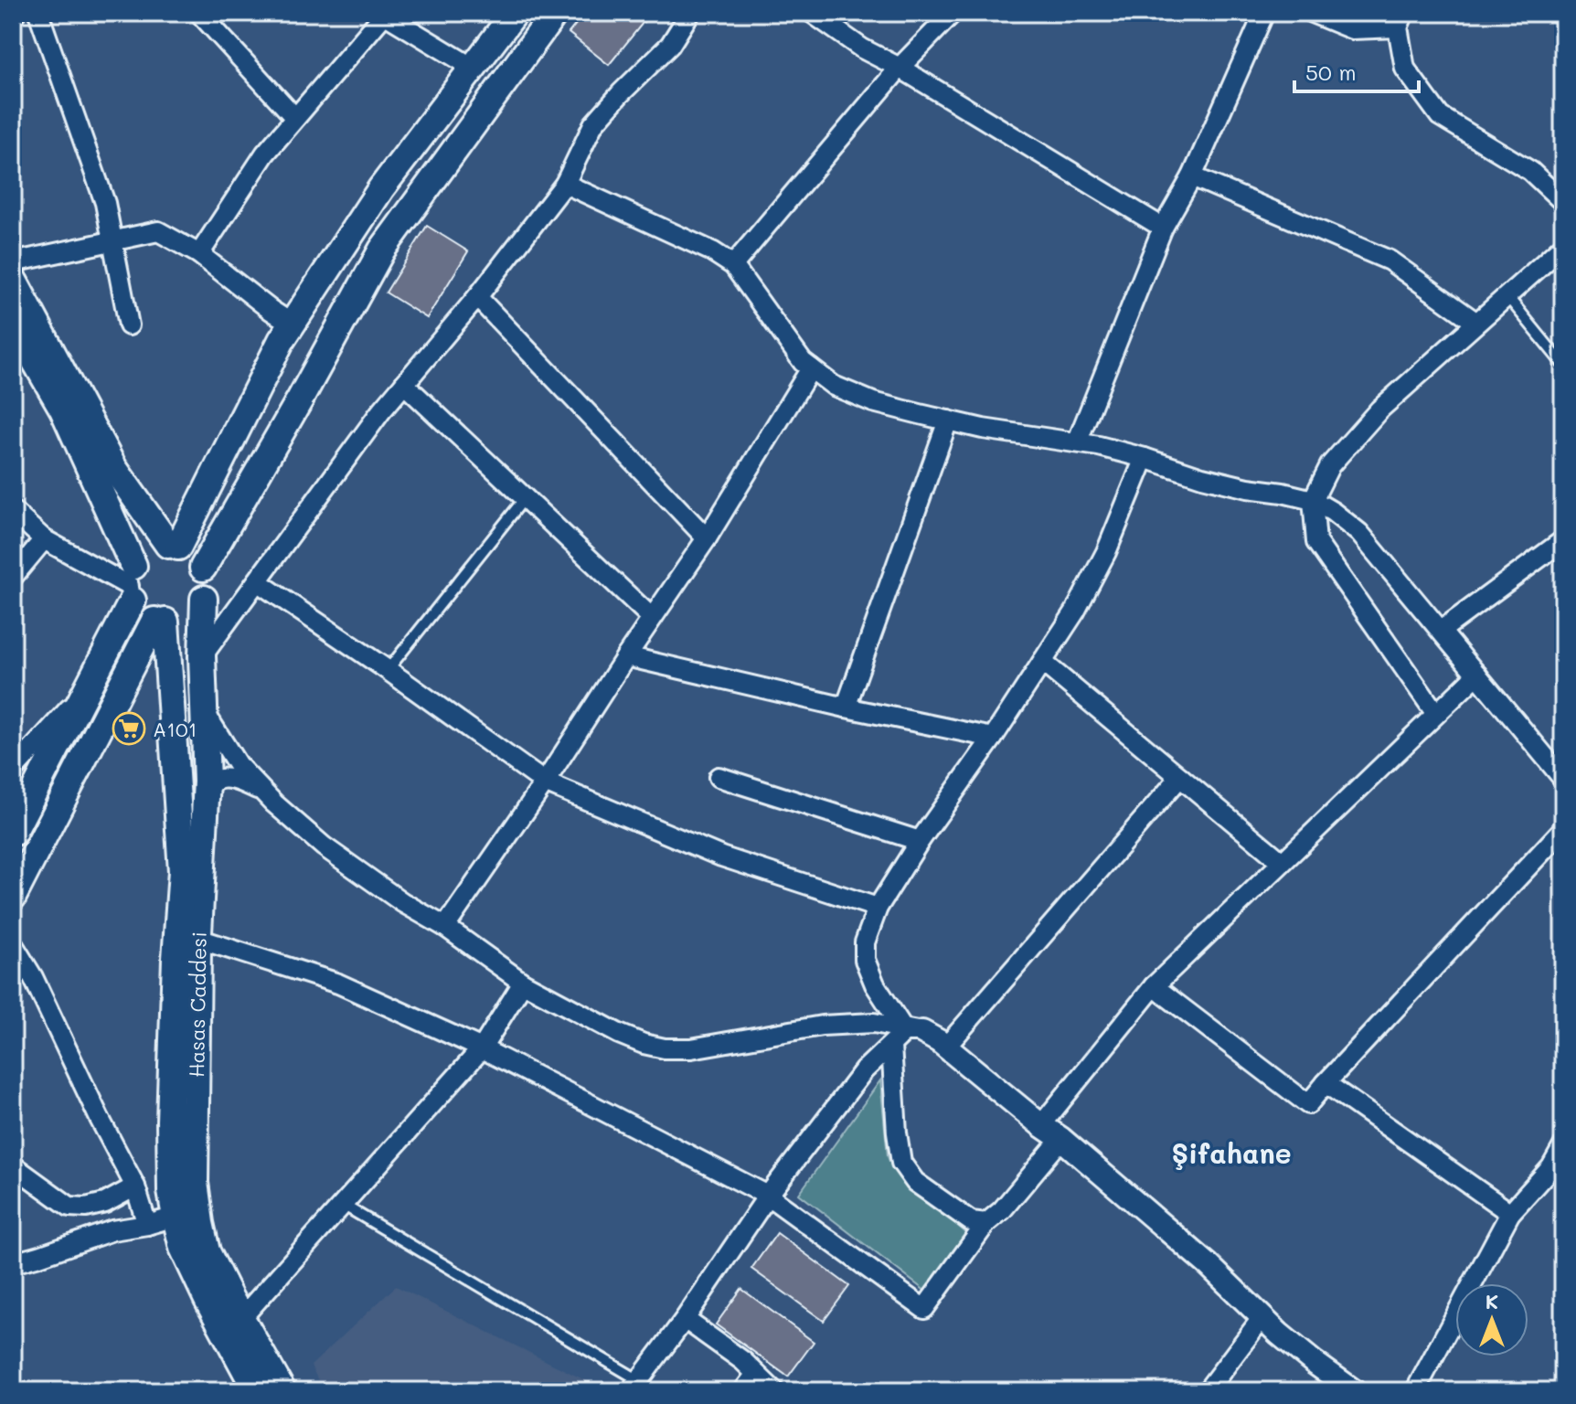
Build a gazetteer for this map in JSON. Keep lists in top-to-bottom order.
{
  "streets": {
    "main road": ["Hasas Caddesi"]
  },
  "districts": ["Şifahane"],
  "places": {
    "supermarket": ["A101"]
  },
  "scale_bar": "50 m",
  "north": "top"
}
